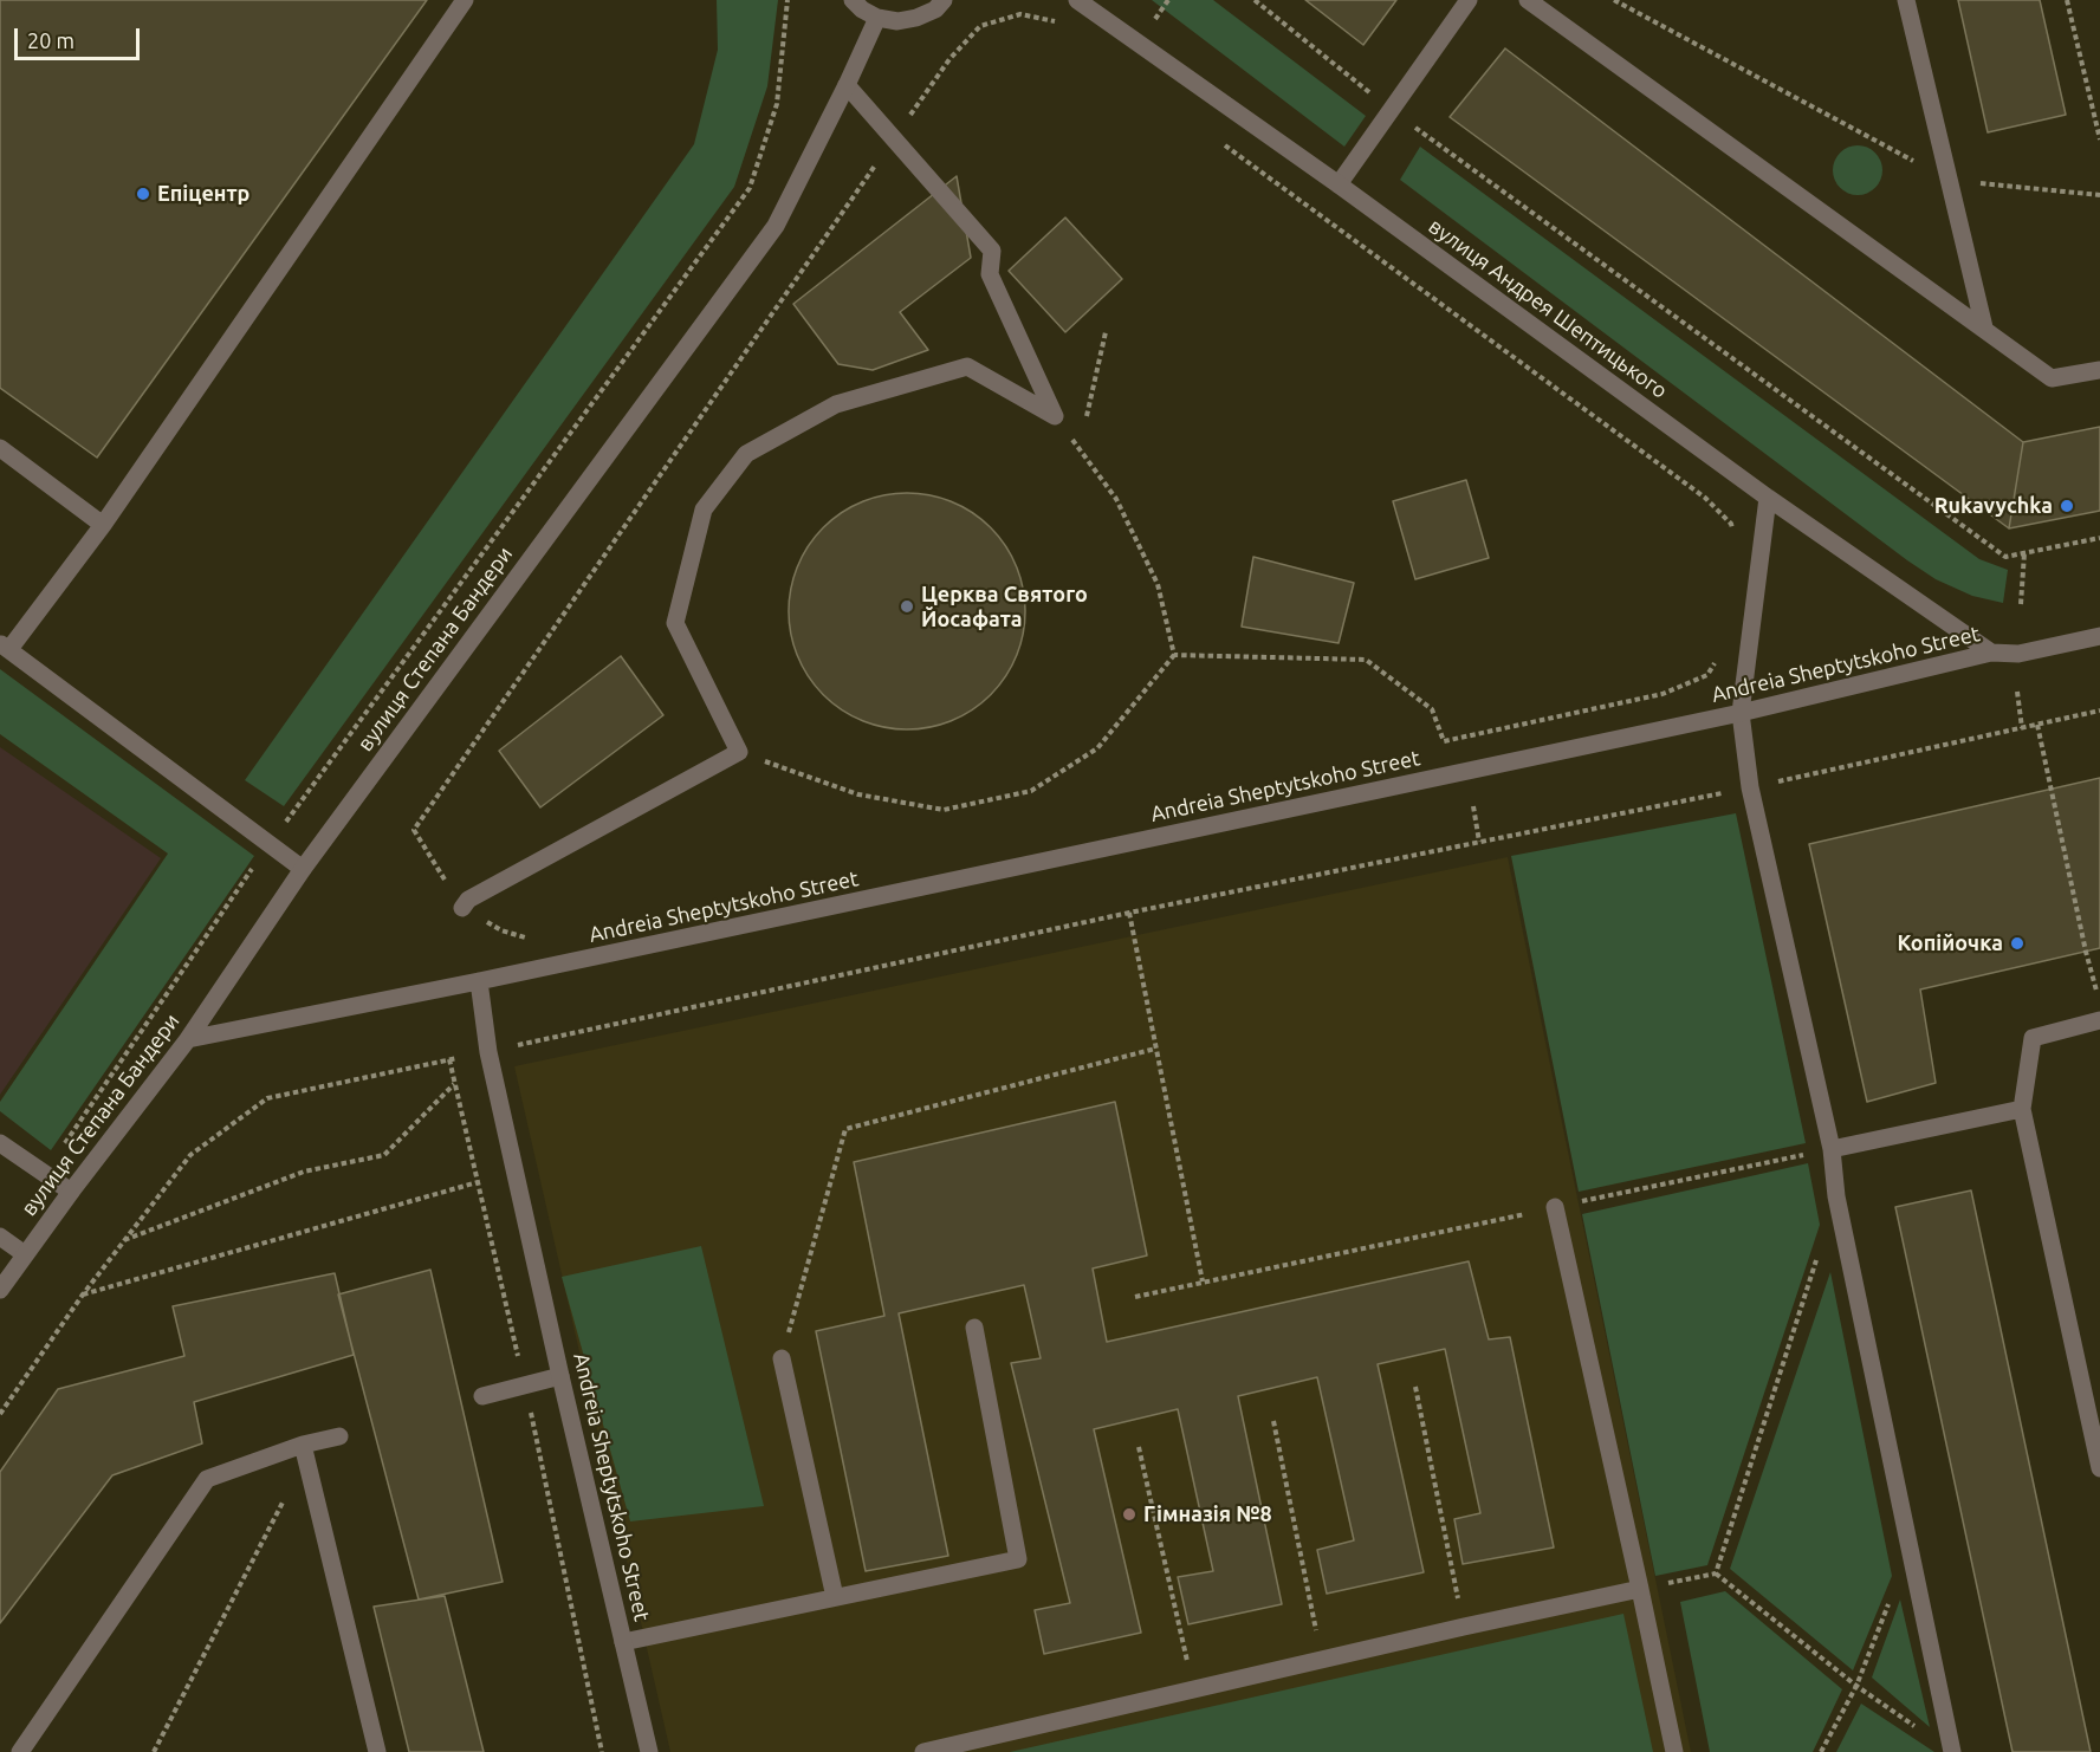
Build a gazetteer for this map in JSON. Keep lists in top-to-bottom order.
{
  "streets": {
    "street": ["вулиця Андрея Шептицького", "вулиця Степана Бандери", "Andreia Sheptytskoho Street"]
  },
  "crossings": [
    ["вулиця Андрея Шептицького", "Andreia Sheptytskoho Street"],
    ["вулиця Степана Бандери", "Andreia Sheptytskoho Street"]
  ],
  "places": [
    "Епіцентр",
    "Rukavychka",
    "Церква Святого Йосафата",
    "Копійочка",
    "Гімназія №8"
  ],
  "scale_bar": "20 m"
}
